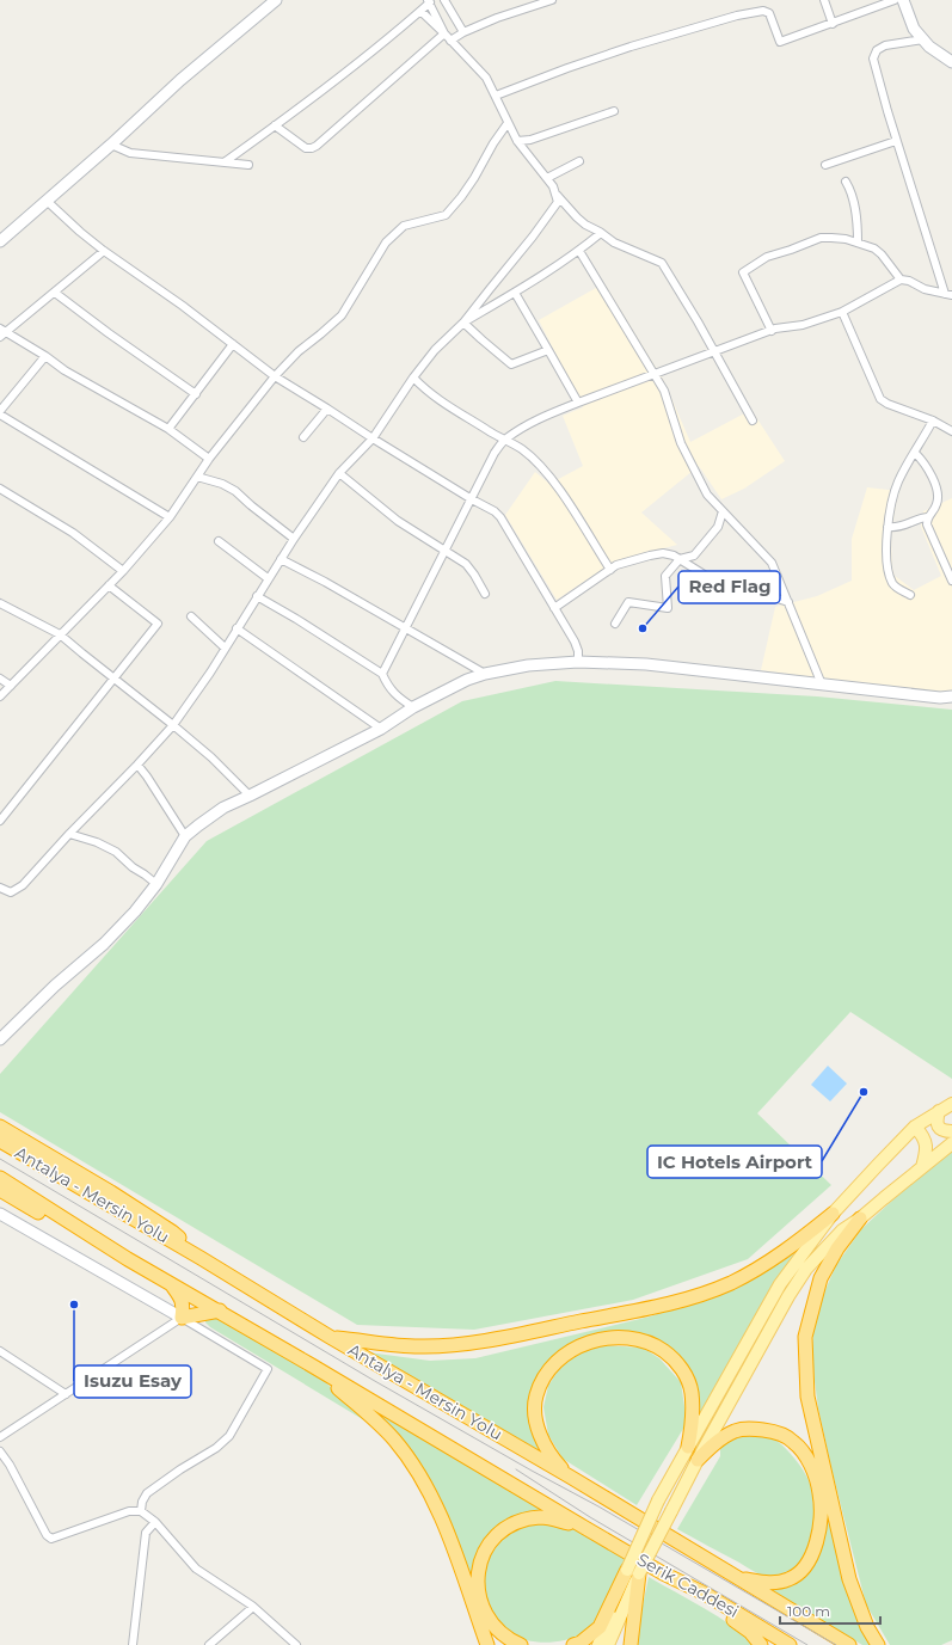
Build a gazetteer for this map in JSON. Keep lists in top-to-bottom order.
{
  "streets": {
    "highway": ["Antalya - Mersin Yolu", "Serik Caddesi"]
  },
  "crossings": [
    ["Antalya - Mersin Yolu", "Serik Caddesi"]
  ],
  "places": ["Red Flag", "IC Hotels Airport", "Isuzu Esay"],
  "scale_bar": "100 m"
}
